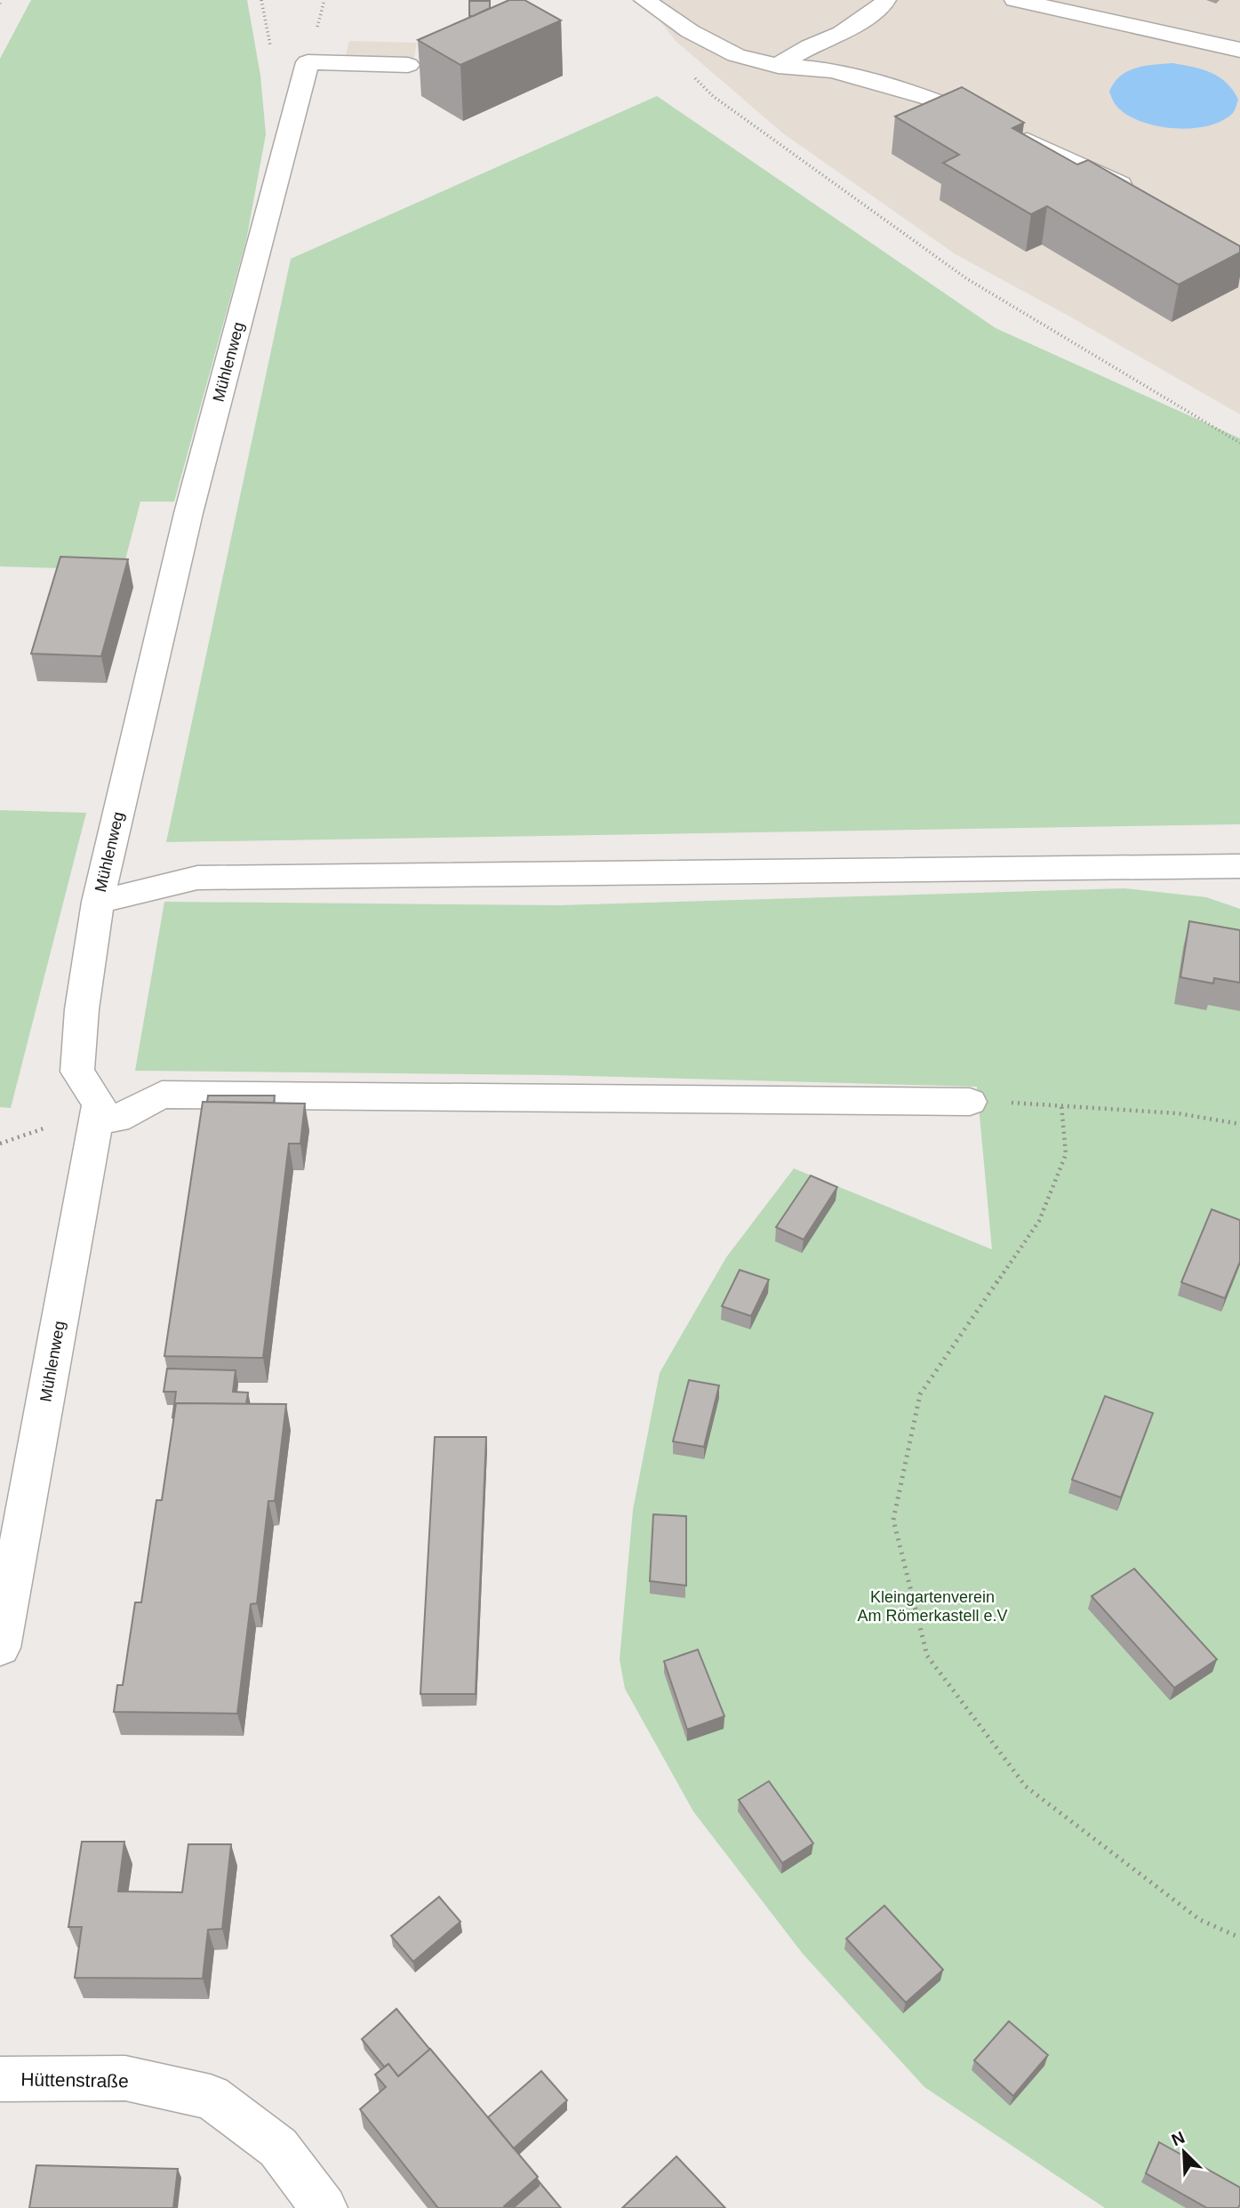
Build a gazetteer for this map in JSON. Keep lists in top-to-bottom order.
{
  "streets": {
    "street": ["Mühlenweg", "Hüttenstraße"]
  },
  "parks": ["Kleingartenverein Am Römerkastell e.V"],
  "north": "top left"
}
